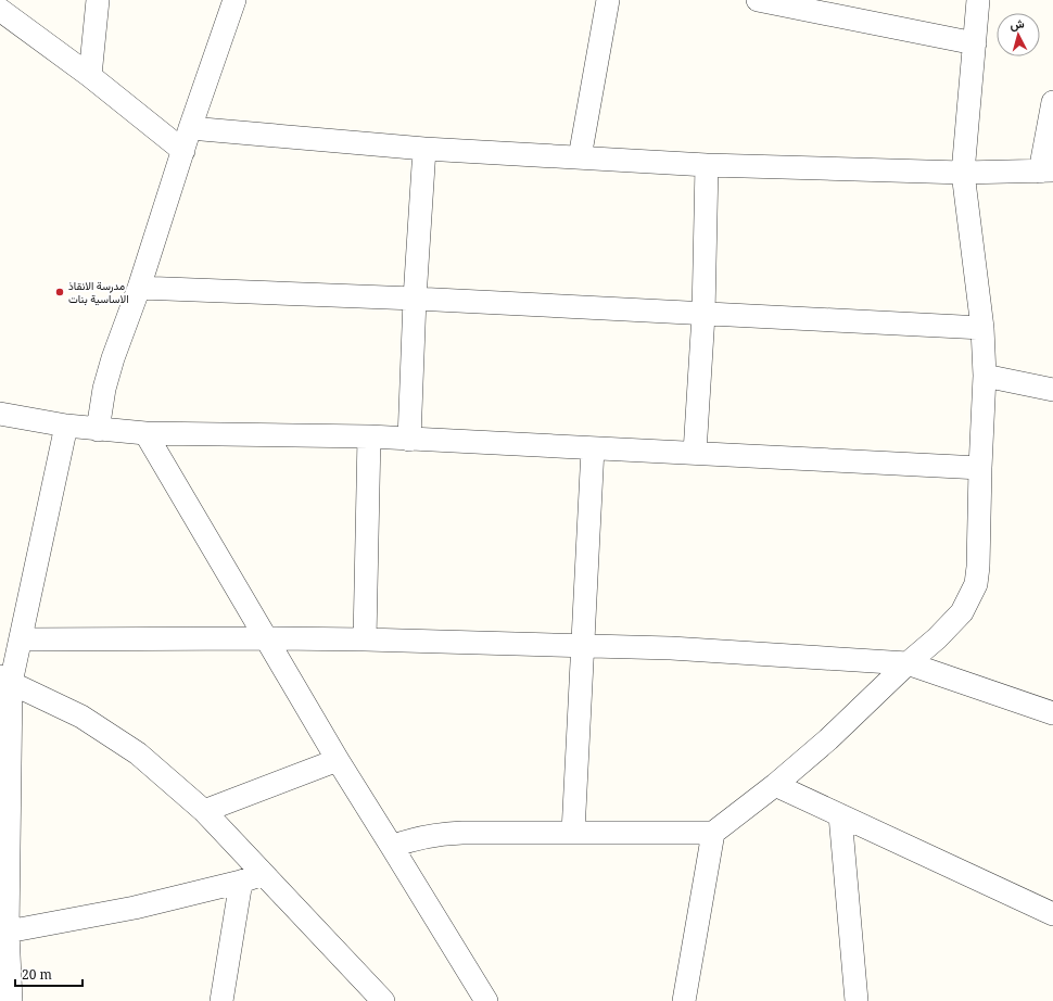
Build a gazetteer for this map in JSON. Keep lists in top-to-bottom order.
{
  "places": ["مدرسة الانقاذ الاساسية بنات"],
  "scale_bar": "20 m",
  "north": "top"
}
